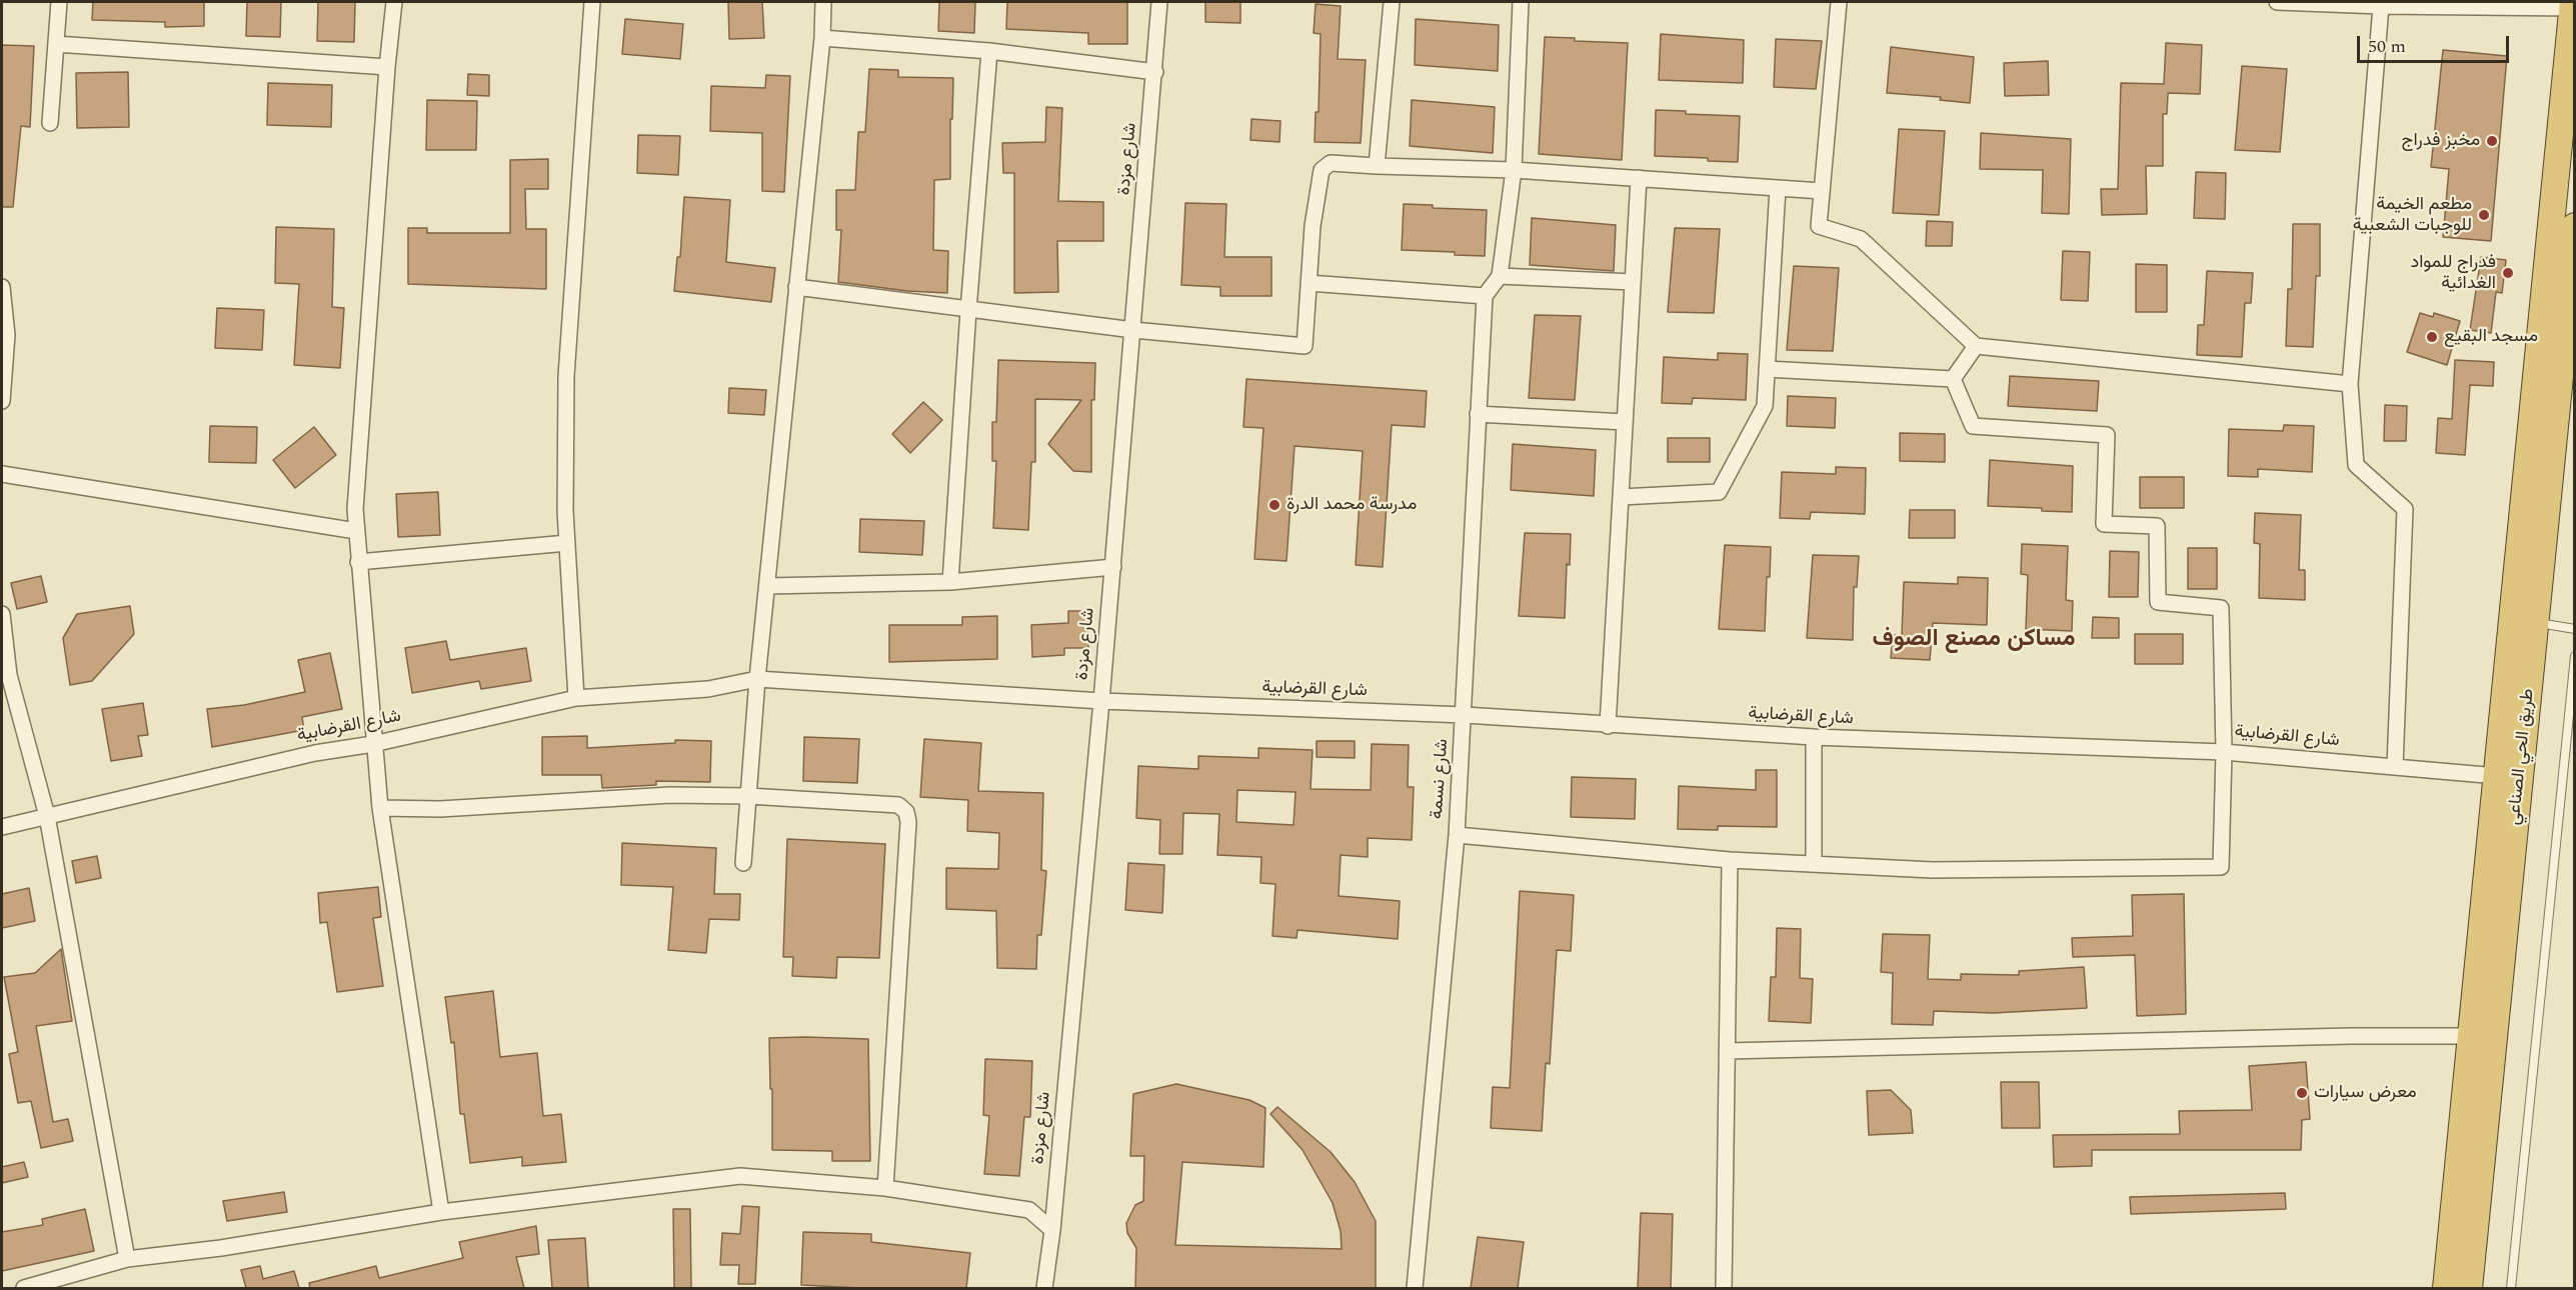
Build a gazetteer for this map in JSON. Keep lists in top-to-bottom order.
{
  "streets": {
    "highway": ["طريق الحي الصناعي"],
    "street": ["شارع مزدة", "شارع القرضابية", "شارع نسمة"]
  },
  "crossings": [
    ["شارع مزدة", "شارع القرضابية"],
    ["شارع القرضابية", "شارع نسمة"]
  ],
  "districts": ["مساكن مصنع الصوف"],
  "places": [
    "مخبز فدراج",
    "مطعم الخيمة للوجبات الشعبية",
    "فدراج للمواد الغدائية",
    "مسجد البقيع",
    "مدرسة محمد الدرة",
    "معرض سيارات"
  ],
  "scale_bar": "50 m"
}
